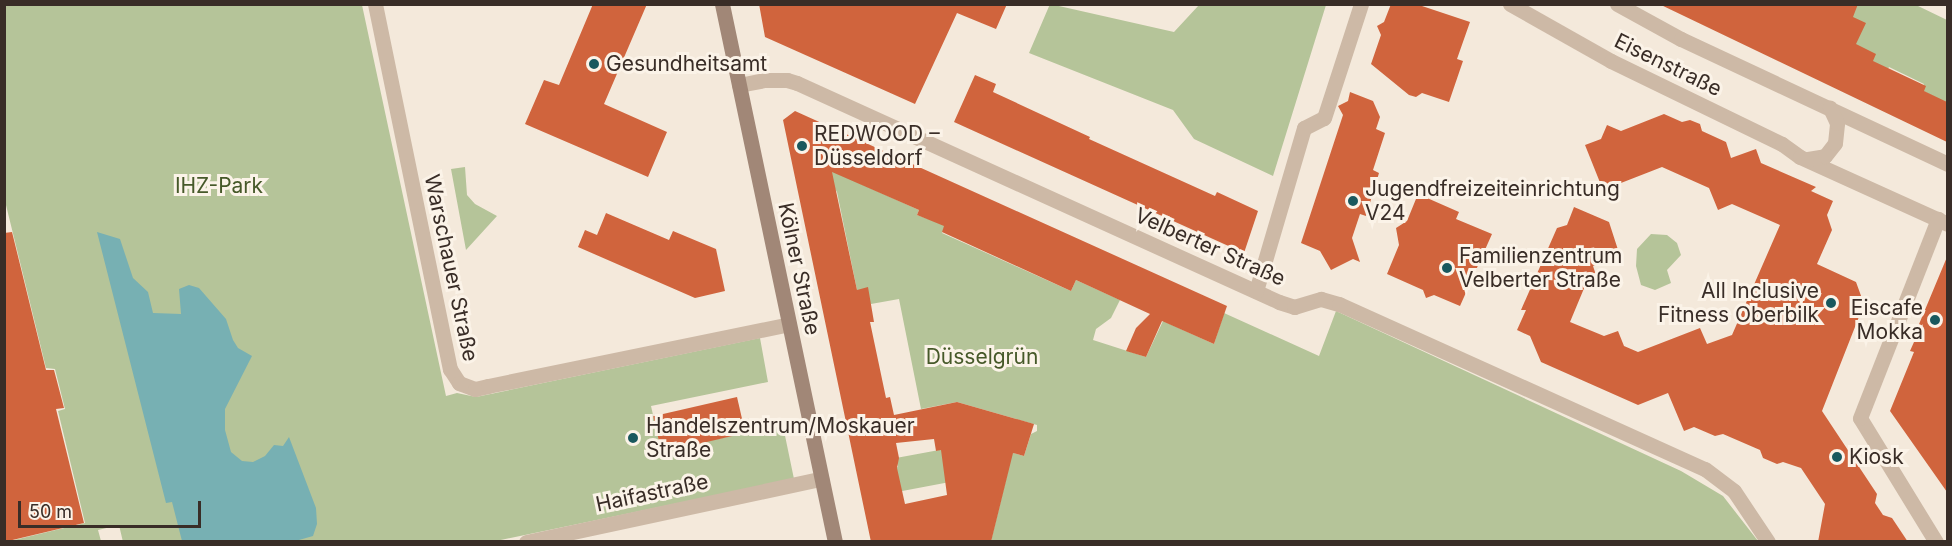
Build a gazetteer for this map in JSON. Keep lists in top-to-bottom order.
{
  "streets": {
    "main road": ["Kölner Straße"],
    "street": [
      "Eisenstraße",
      "Velberter Straße",
      "Warschauer Straße",
      "Haifastraße"
    ]
  },
  "crossings": [
    ["Velberter Straße", "Kölner Straße"],
    ["Warschauer Straße", "Kölner Straße"],
    ["Kölner Straße", "Haifastraße"]
  ],
  "parks": ["IHZ-Park", "Düsselgrün"],
  "places": [
    "Gesundheitsamt",
    "REDWOOD – Düsseldorf",
    "Jugendfreizeiteinrichtung V24",
    "Familienzentrum Velberter Straße",
    "All Inclusive Fitness Oberbilk",
    "Eiscafe Mokka",
    "Handelszentrum/Moskauer Straße",
    "Kiosk"
  ],
  "scale_bar": "50 m"
}
